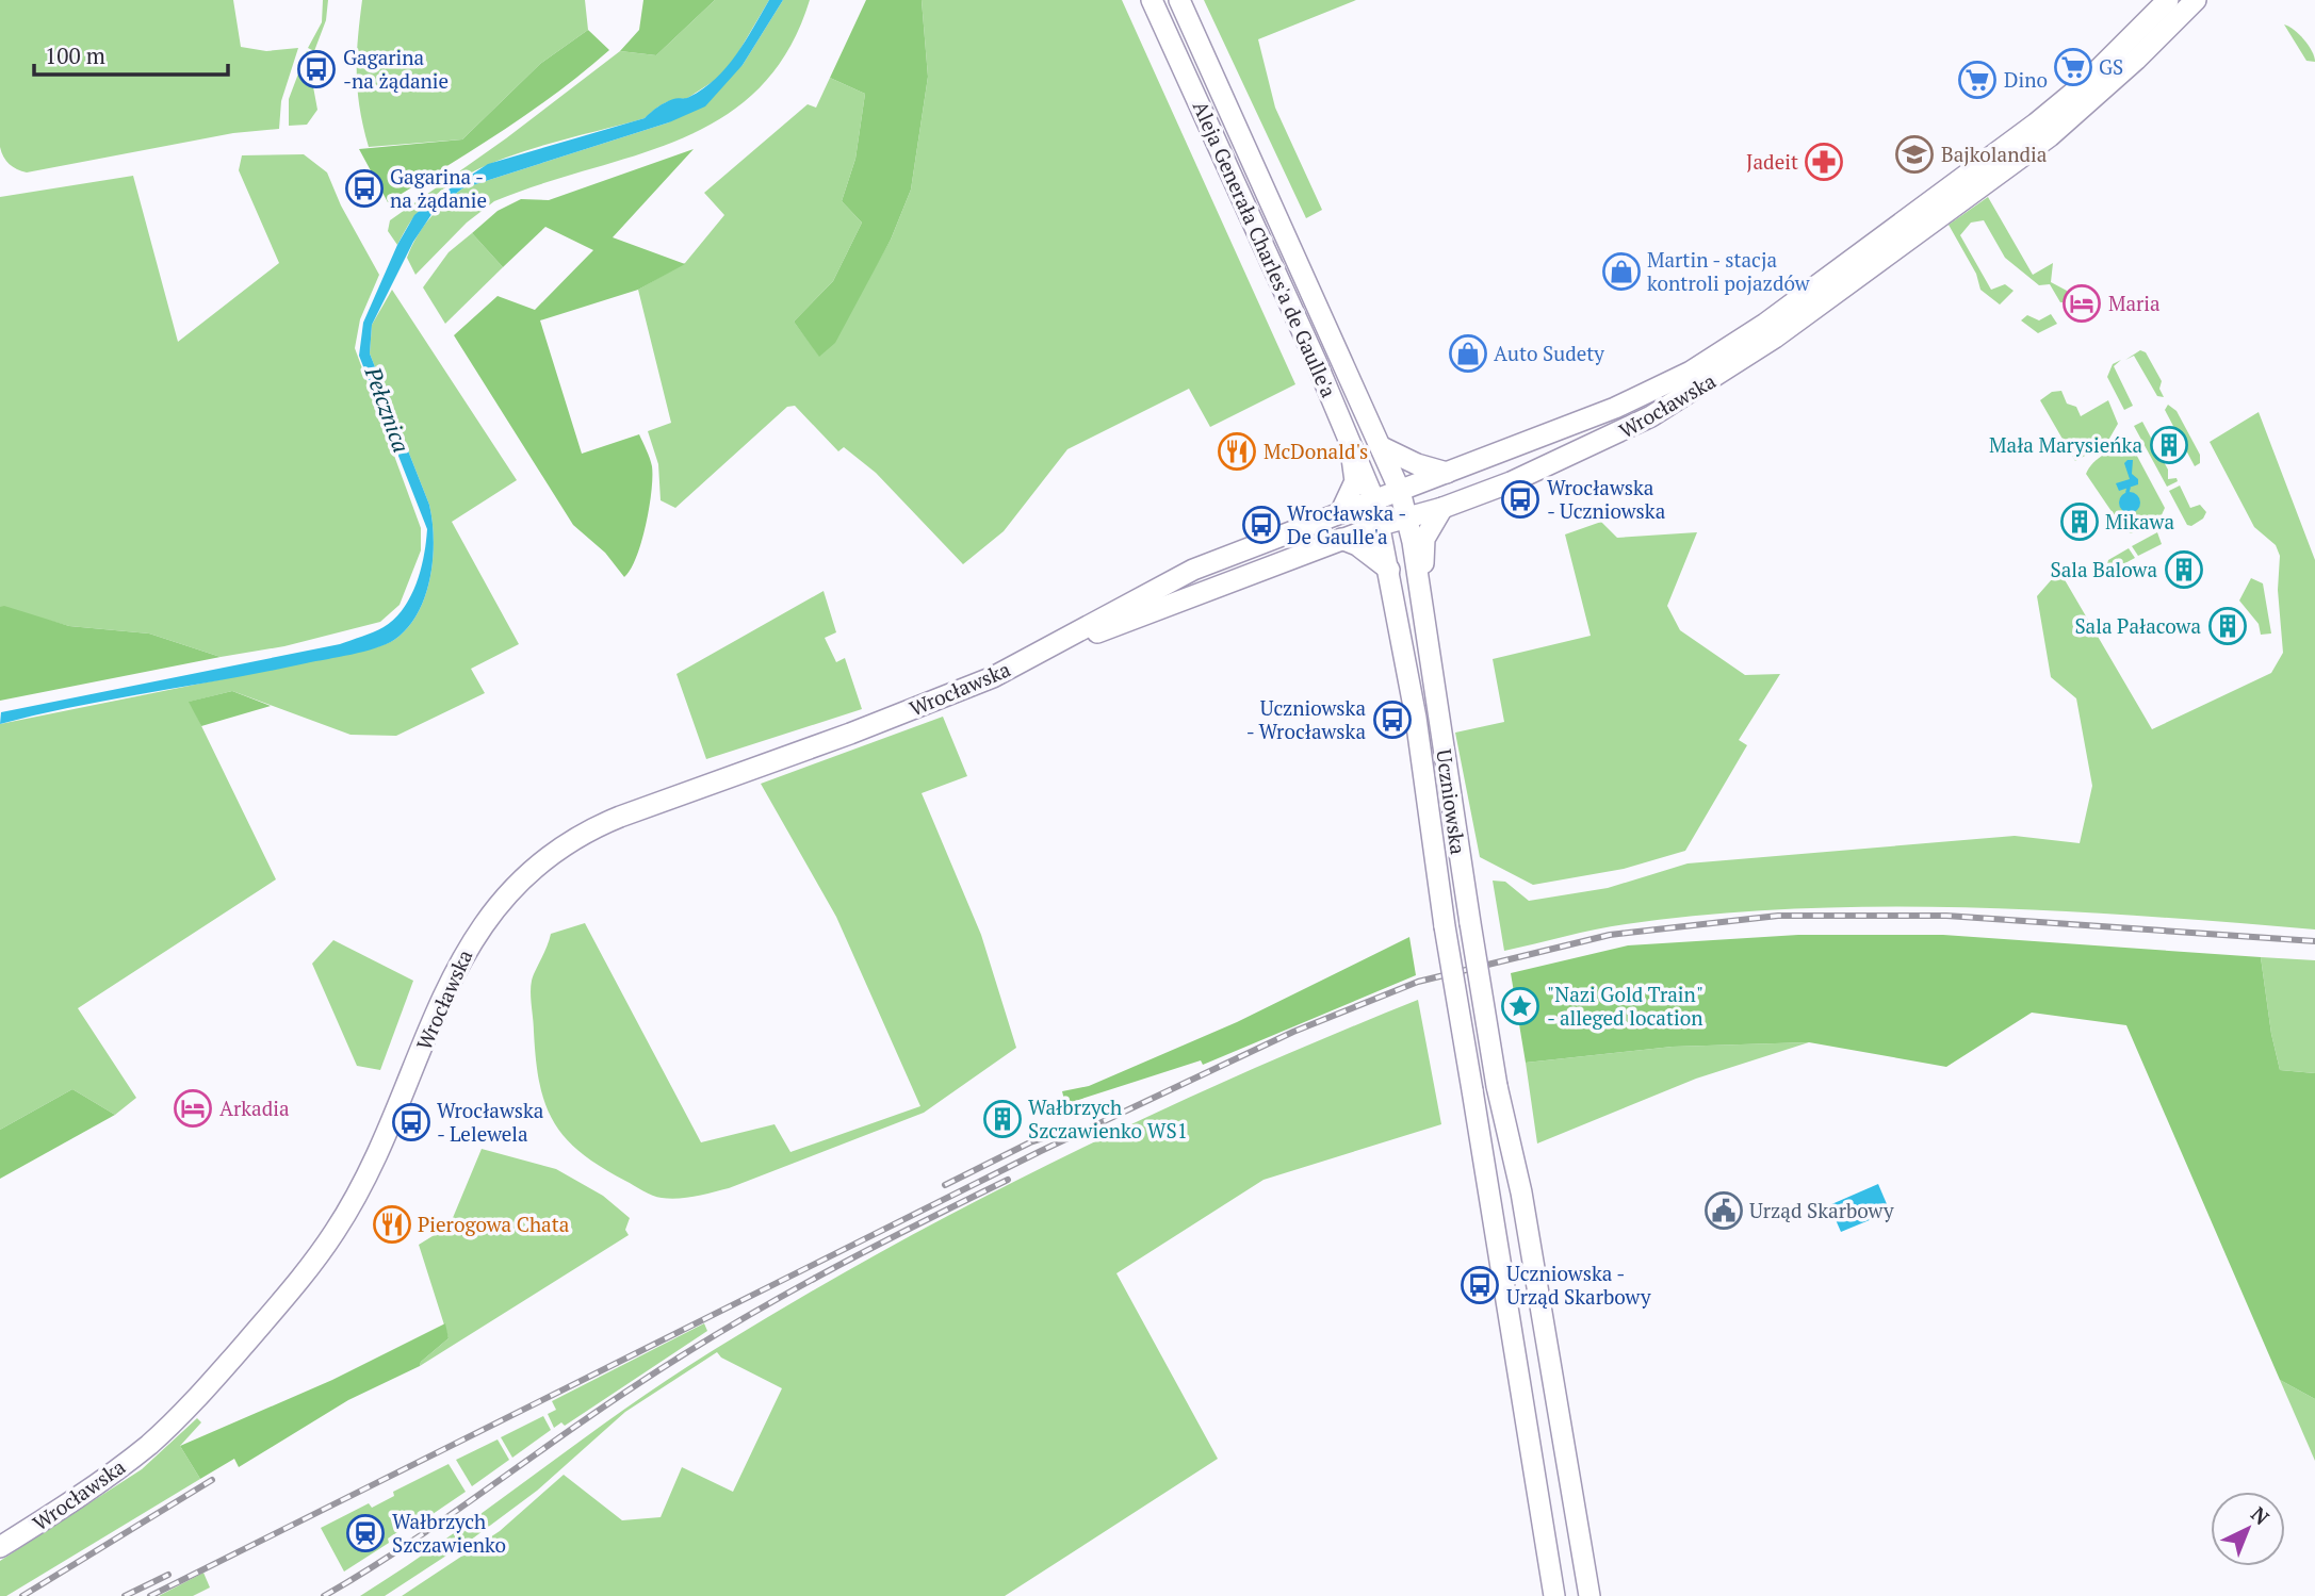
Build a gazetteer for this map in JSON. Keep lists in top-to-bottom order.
{
  "streets": {
    "main road": ["Aleja Generała Charles'a de Gaulle'a", "Wrocławska", "Uczniowska"]
  },
  "crossings": [
    ["Aleja Generała Charles'a de Gaulle'a", "Wrocławska"],
    ["Aleja Generała Charles'a de Gaulle'a", "Uczniowska"],
    ["Wrocławska", "Uczniowska"]
  ],
  "water": ["Pełcznica"],
  "places": {
    "supermarket": ["GS", "Dino"],
    "bus stop": [
      "Gagarina -na żądanie",
      "Gagarina - na żądanie",
      "Wrocławska - Uczniowska",
      "Wrocławska - De Gaulle'a",
      "Uczniowska - Wrocławska",
      "Wrocławska - Lelewela",
      "Uczniowska - Urząd Skarbowy"
    ],
    "school or university": ["Bajkolandia"],
    "pharmacy": ["Jadeit"],
    "shop": ["Martin - stacja kontroli pojazdów", "Auto Sudety"],
    "hotel": ["Maria", "Arkadia"],
    "building": [
      "Mała Marysieńka",
      "Mikawa",
      "Sala Balowa",
      "Sala Pałacowa",
      "Wałbrzych Szczawienko WS1"
    ],
    "restaurant": ["McDonald's", "Pierogowa Chata"],
    "place": ["\"Nazi Gold Train\" - alleged location"],
    "public building": ["Urząd Skarbowy"],
    "station": ["Wałbrzych Szczawienko"]
  },
  "scale_bar": "100 m",
  "north": "top right"
}
